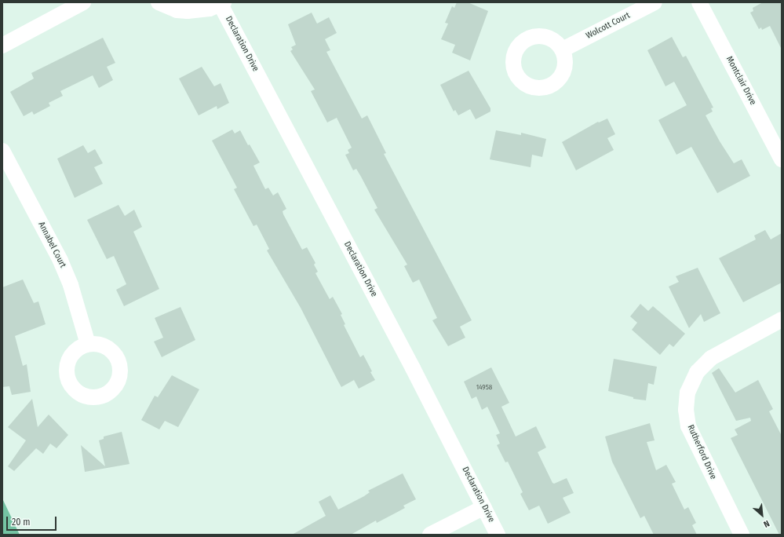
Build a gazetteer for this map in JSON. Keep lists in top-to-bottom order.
{
  "streets": {
    "street": [
      "Wolcott Court",
      "Declaration Drive",
      "Montclair Drive",
      "Annabel Court",
      "Rutherford Drive"
    ]
  },
  "house_numbers": ["14958"],
  "scale_bar": "20 m",
  "north": "bottom right"
}
